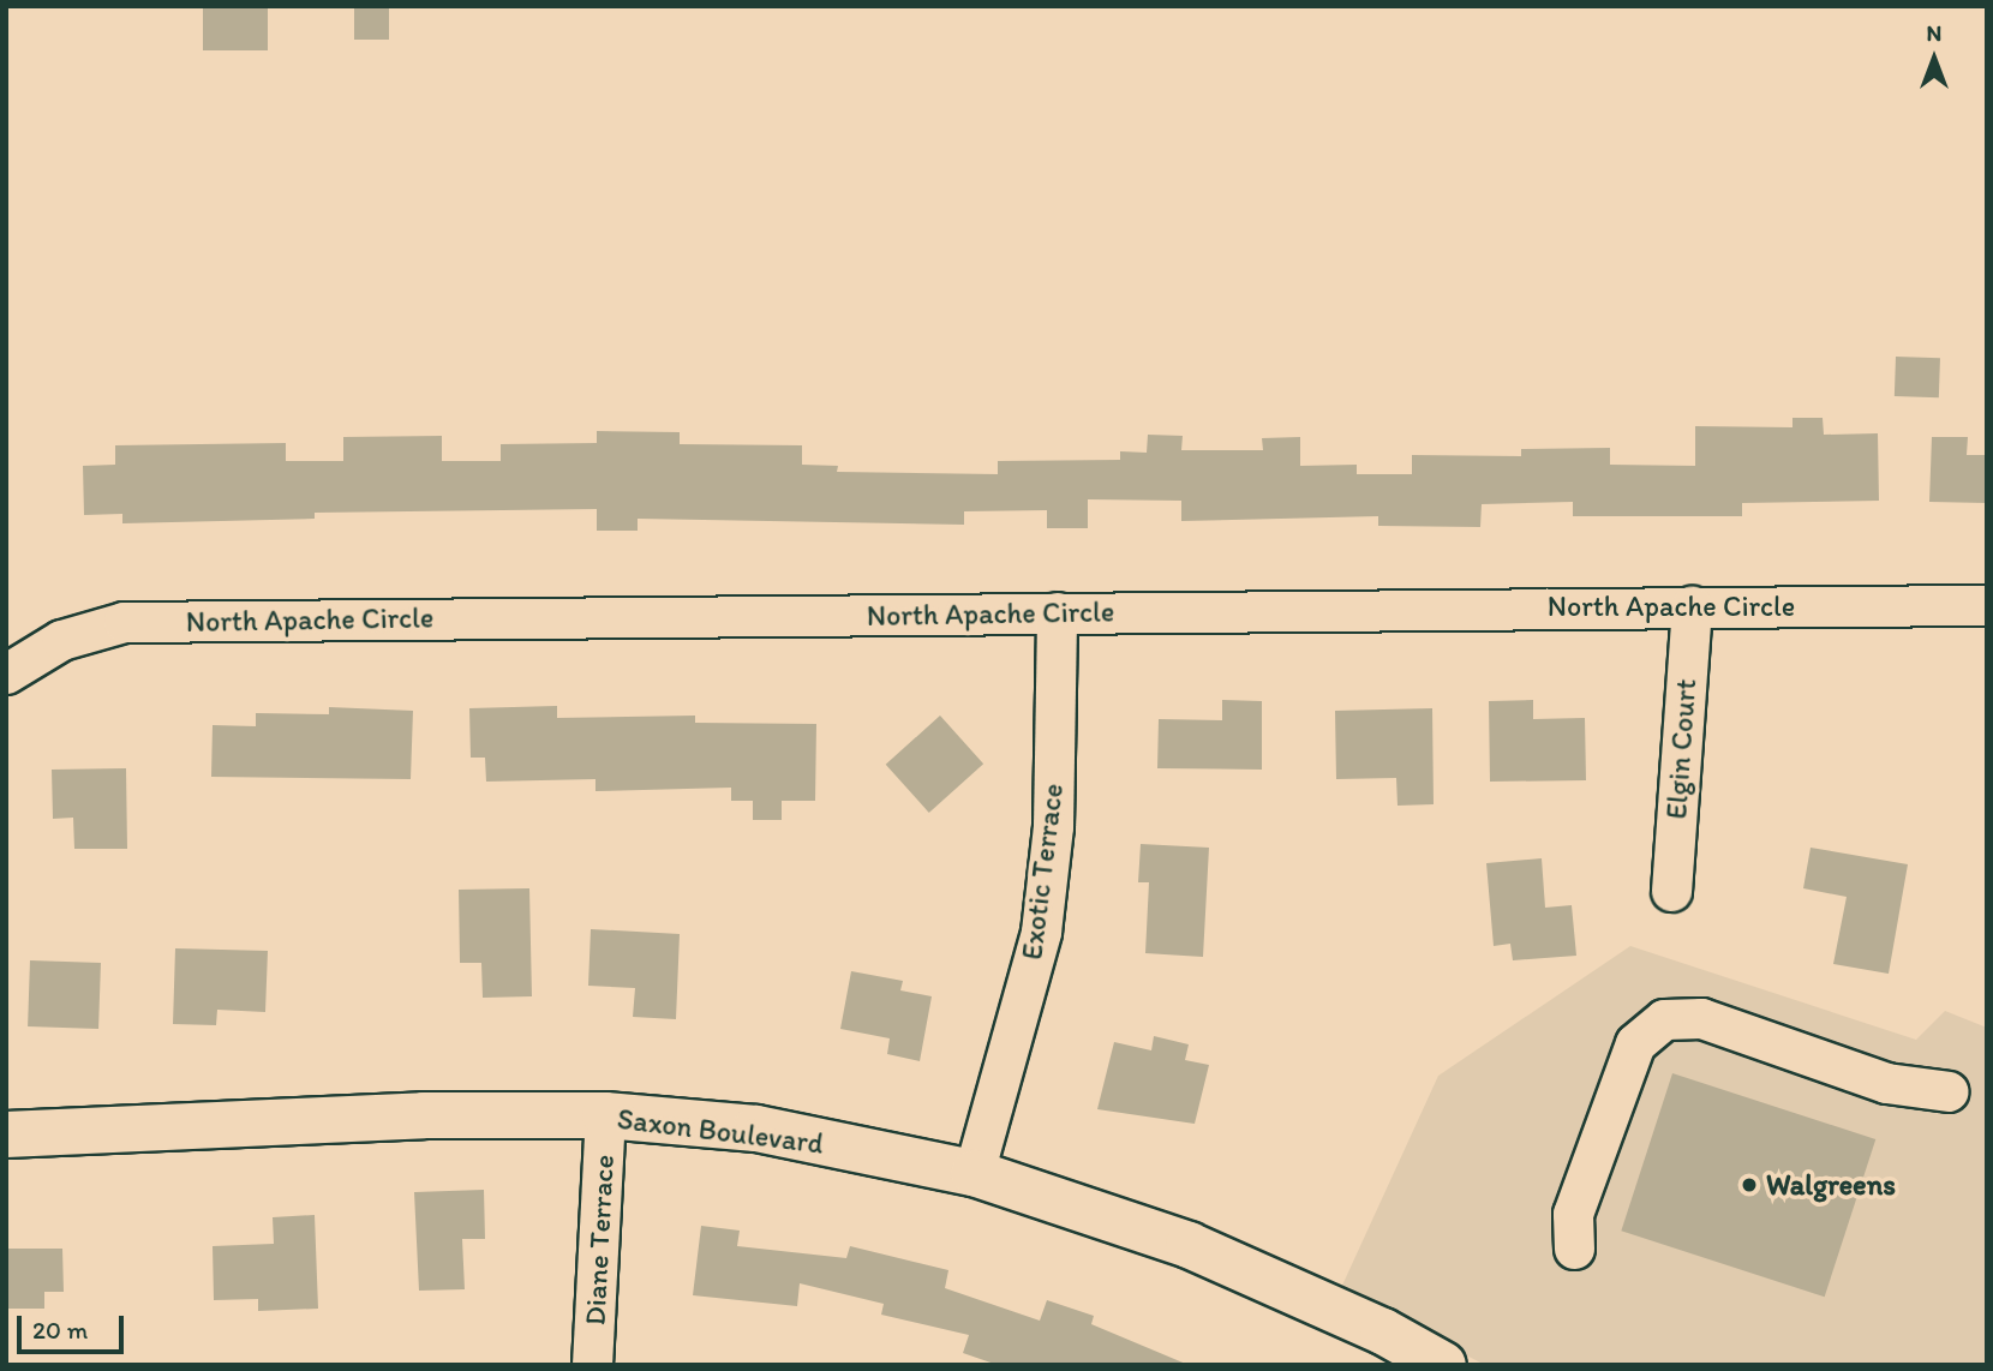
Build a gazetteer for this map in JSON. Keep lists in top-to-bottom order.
{
  "streets": {
    "main road": ["Saxon Boulevard"],
    "street": [
      "North Apache Circle",
      "Elgin Court",
      "Exotic Terrace",
      "Diane Terrace"
    ]
  },
  "crossings": [
    ["North Apache Circle", "Elgin Court"],
    ["North Apache Circle", "Exotic Terrace"],
    ["Exotic Terrace", "Saxon Boulevard"],
    ["Saxon Boulevard", "Diane Terrace"]
  ],
  "places": ["Walgreens"],
  "scale_bar": "20 m",
  "north": "top"
}
